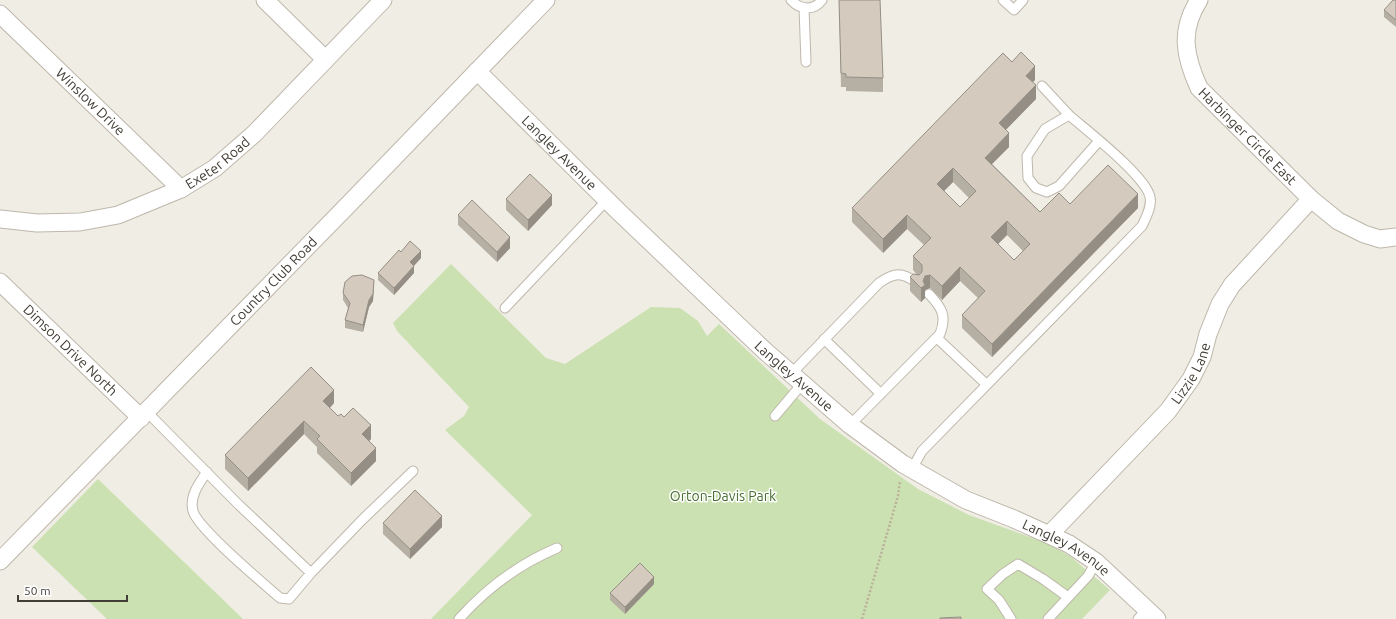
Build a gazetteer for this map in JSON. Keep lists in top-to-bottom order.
{
  "streets": {
    "street": [
      "Winslow Drive",
      "Harbinger Circle East",
      "Langley Avenue",
      "Exeter Road",
      "Country Club Road",
      "Dimson Drive North",
      "Lizzie Lane"
    ]
  },
  "crossings": [
    ["Winslow Drive", "Exeter Road"],
    ["Harbinger Circle East", "Lizzie Lane"],
    ["Langley Avenue", "Country Club Road"],
    ["Langley Avenue", "Lizzie Lane"],
    ["Country Club Road", "Dimson Drive North"]
  ],
  "parks": ["Orton-Davis Park"],
  "scale_bar": "50 m"
}
